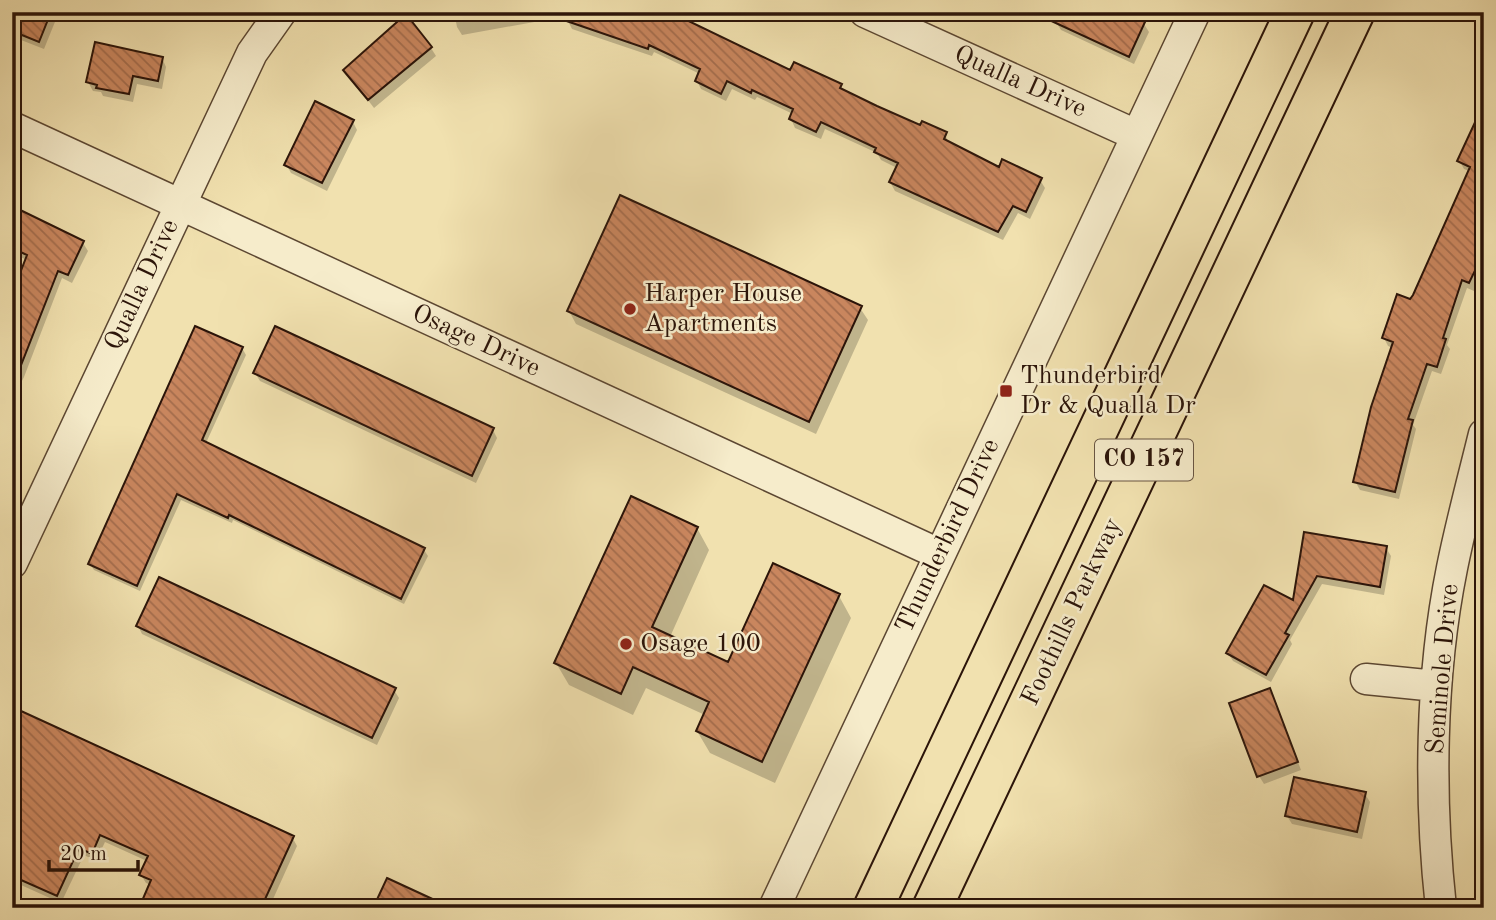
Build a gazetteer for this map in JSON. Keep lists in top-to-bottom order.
{
  "streets": {
    "highway": ["CO 157", "Foothills Parkway"],
    "street": [
      "Qualla Drive",
      "Osage Drive",
      "Thunderbird Drive",
      "Seminole Drive"
    ]
  },
  "crossings": [
    ["Qualla Drive", "Osage Drive"],
    ["Qualla Drive", "Thunderbird Drive"],
    ["Osage Drive", "Thunderbird Drive"]
  ],
  "places": {
    "other": ["Harper House Apartments", "Osage 100"],
    "transit": ["Thunderbird Dr & Qualla Dr"]
  },
  "scale_bar": "20 m"
}
